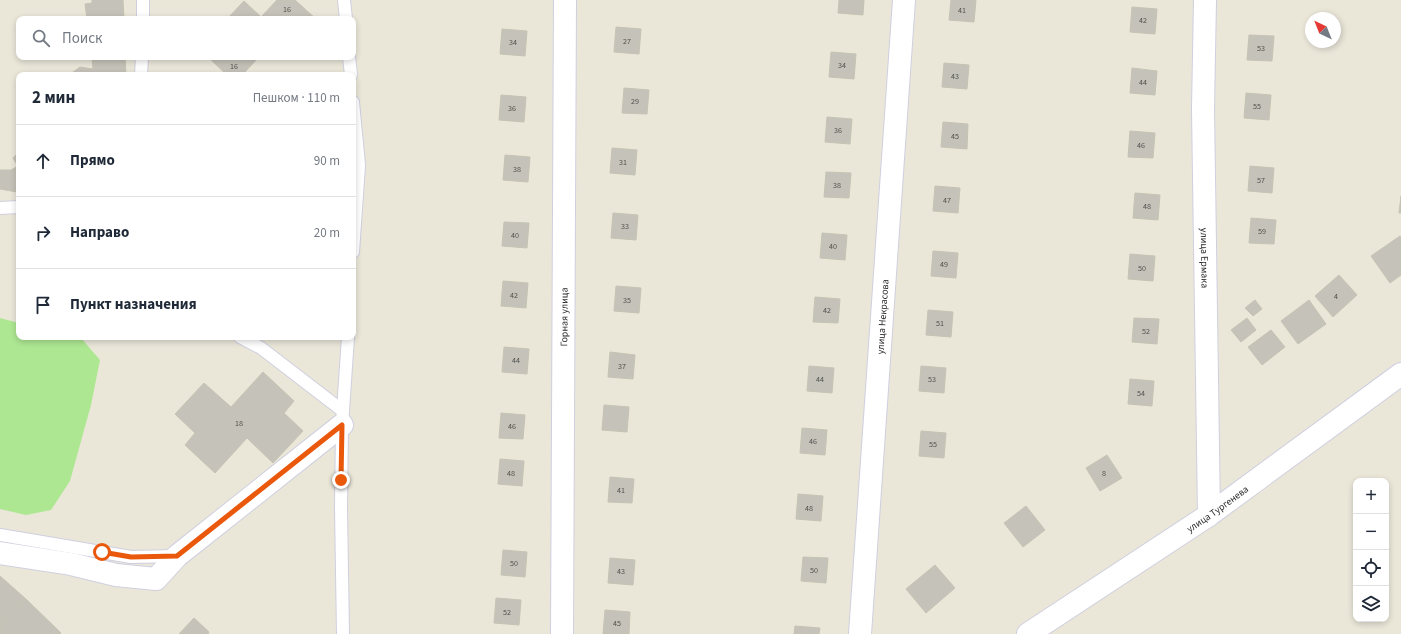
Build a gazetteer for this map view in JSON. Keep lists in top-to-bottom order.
{
  "streets": {
    "street": [
      "улица Ермака",
      "Горная улица",
      "улица Некрасова",
      "улица Тургенева"
    ]
  },
  "crossings": [
    ["улица Ермака", "улица Тургенева"]
  ],
  "house_numbers": [
    "16",
    "41",
    "42",
    "27",
    "34",
    "53",
    "34",
    "16",
    "43",
    "44",
    "29",
    "55",
    "36",
    "36",
    "45",
    "46",
    "31",
    "38",
    "57",
    "38",
    "47",
    "48",
    "33",
    "59",
    "40",
    "40",
    "49",
    "50",
    "42",
    "4",
    "35",
    "42",
    "51",
    "52",
    "44",
    "37",
    "44",
    "53",
    "54",
    "18",
    "46",
    "46",
    "55",
    "48",
    "8",
    "41",
    "48",
    "50",
    "50",
    "43",
    "52",
    "45"
  ],
  "north": "top left",
  "page": {
    "search": "Поиск",
    "heading": ["2 мин", "Пешком · 110 m"],
    "list": [
      ["Прямо", "90 m"],
      ["Направо", "20 m"],
      "Пункт назначения"
    ],
    "map_buttons": ["+", "−"]
  }
}
